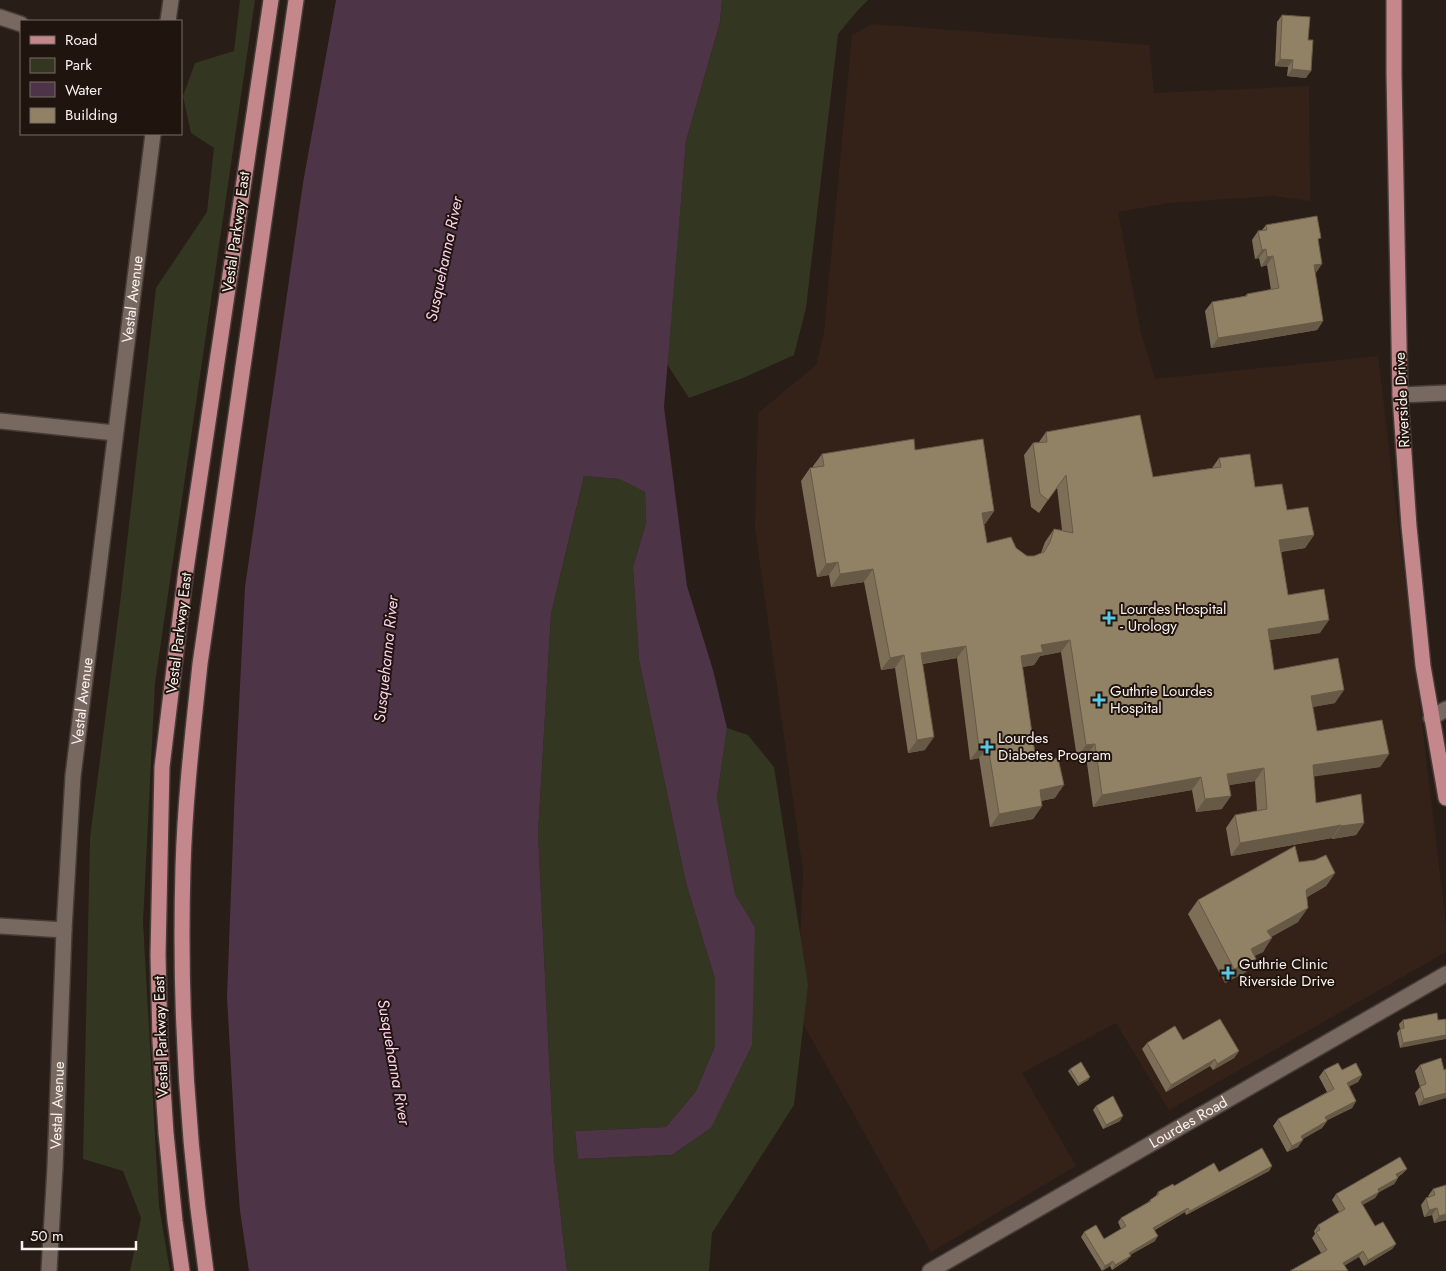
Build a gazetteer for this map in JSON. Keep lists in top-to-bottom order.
{
  "streets": {
    "main road": ["Vestal Parkway East", "Riverside Drive"],
    "street": ["Vestal Avenue", "Lourdes Road"]
  },
  "water": ["Susquehanna River"],
  "places": {
    "health": [
      "Lourdes Hospital - Urology",
      "Guthrie Lourdes Hospital",
      "Lourdes Diabetes Program",
      "Guthrie Clinic Riverside Drive"
    ]
  },
  "legend": [
    "Road",
    "Park",
    "Water",
    "Building"
  ],
  "scale_bar": "50 m"
}
